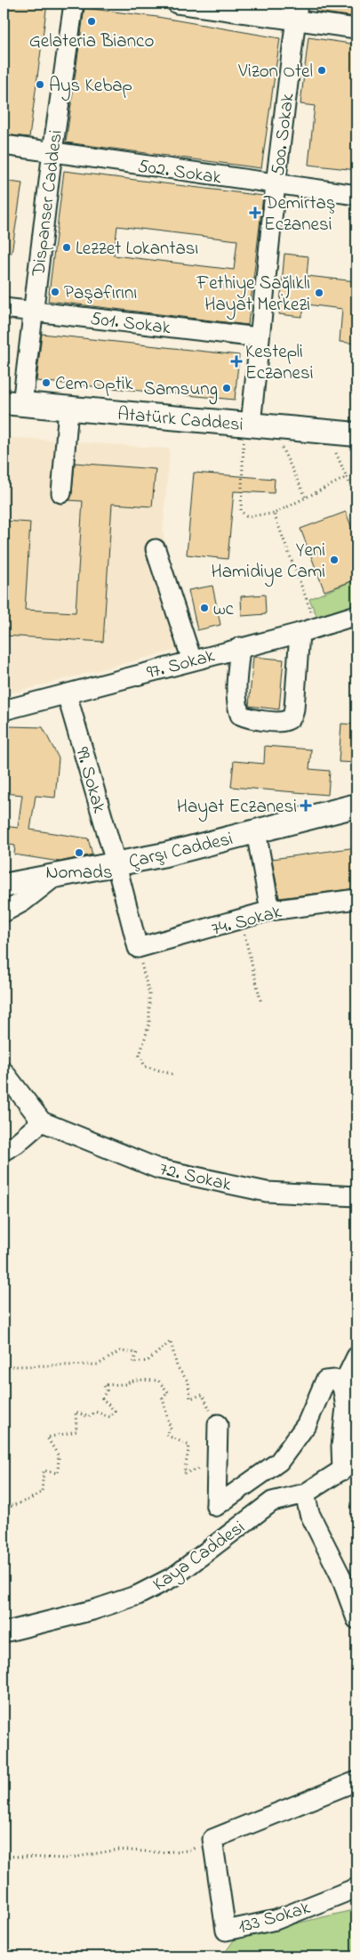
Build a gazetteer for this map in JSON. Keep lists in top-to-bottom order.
{
  "streets": {
    "main road": ["Atatürk Caddesi", "Çarşı Caddesi"],
    "street": [
      "500. Sokak",
      "502. Sokak",
      "Dispanser Caddesi",
      "501. Sokak",
      "97. Sokak",
      "99. Sokak",
      "74. Sokak",
      "72. Sokak",
      "Kaya Caddesi",
      "133 Sokak"
    ]
  },
  "crossings": [
    ["500. Sokak", "502. Sokak"],
    ["500. Sokak", "501. Sokak"],
    ["500. Sokak", "Atatürk Caddesi"],
    ["502. Sokak", "Dispanser Caddesi"],
    ["Dispanser Caddesi", "501. Sokak"],
    ["Dispanser Caddesi", "Atatürk Caddesi"],
    ["97. Sokak", "99. Sokak"],
    ["99. Sokak", "Çarşı Caddesi"],
    ["99. Sokak", "74. Sokak"]
  ],
  "places": {
    "other": [
      "Gelateria Bianco",
      "Vizon Otel",
      "Ays Kebap",
      "Lezzet Lokantası",
      "Paşafırını",
      "Fethiye Sağlıklı Hayat Merkezi",
      "Cem Optik",
      "Samsung",
      "Yeni Hamidiye Cami",
      "wc",
      "Nomads"
    ],
    "health": ["Demirtaş Eczanesi", "Kestepli Eczanesi", "Hayat Eczanesi"]
  }
}
